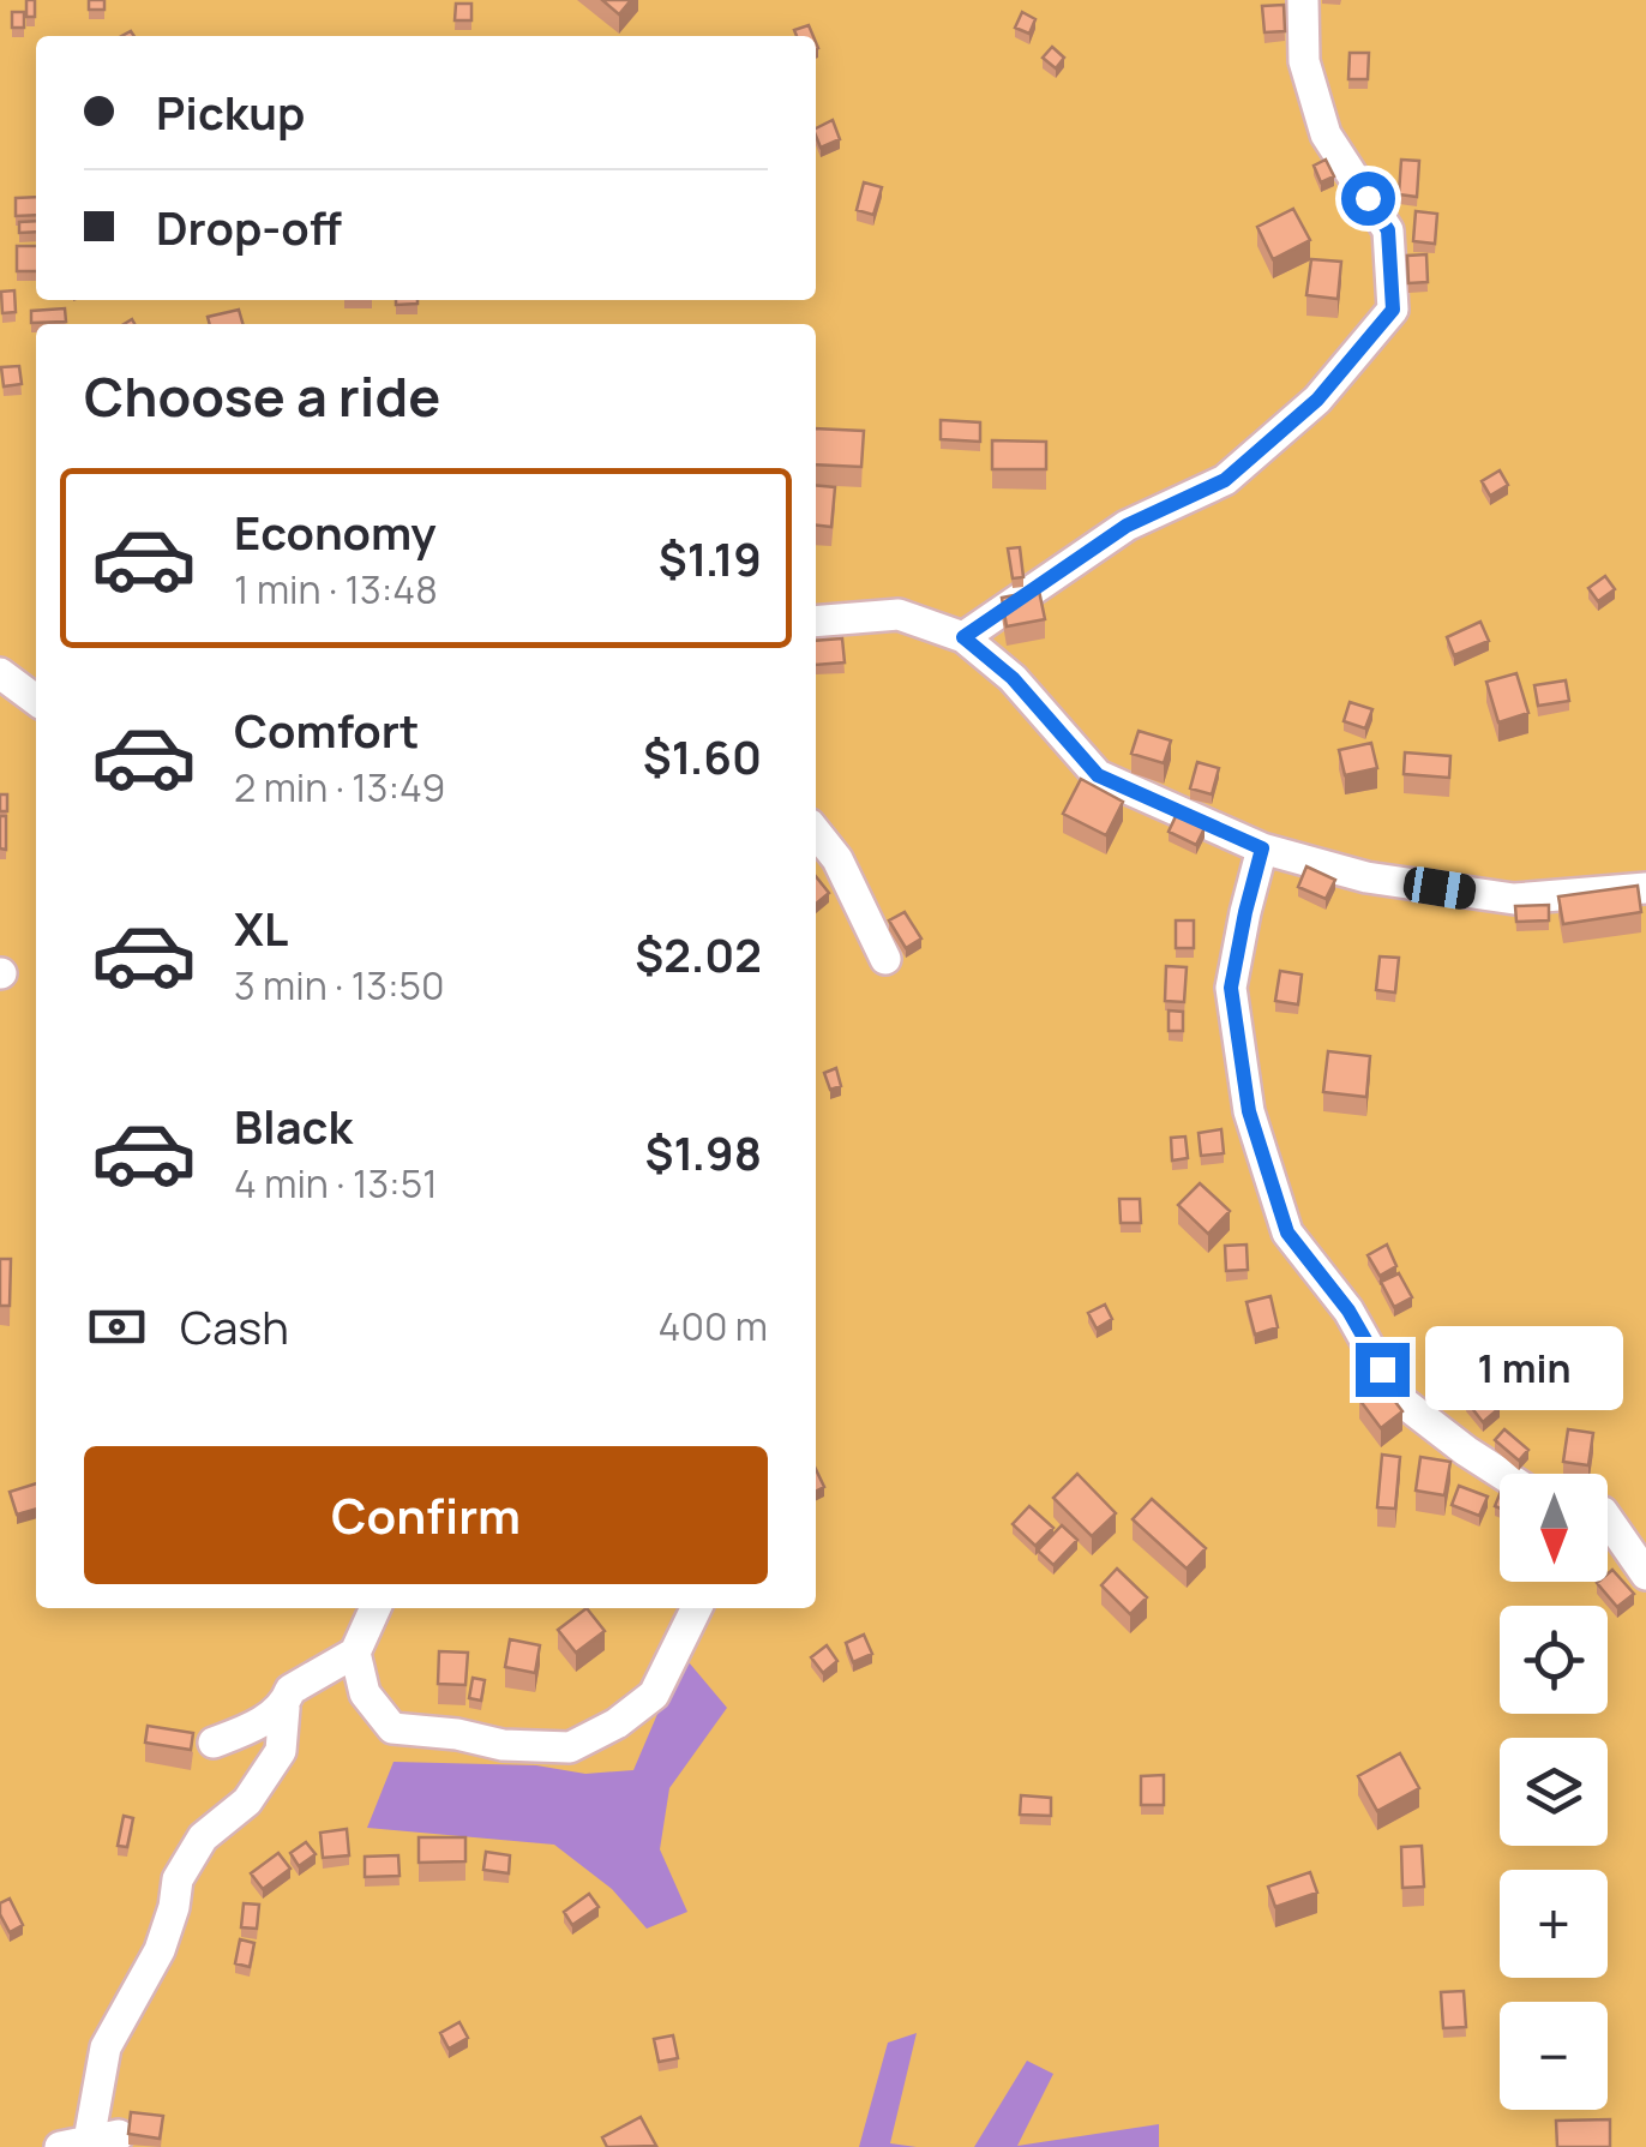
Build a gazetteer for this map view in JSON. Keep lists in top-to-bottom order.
{
  "north": "bottom",
  "page": {
    "banner": ["Pickup", "Drop-off"],
    "heading": "Choose a ride",
    "list": [
      {
        "name": "Economy",
        "note": "1 min · 13:48",
        "value": "$1.19"
      },
      {
        "name": "Comfort",
        "note": "2 min · 13:49",
        "value": "$1.60"
      },
      {
        "name": "XL",
        "note": "3 min · 13:50",
        "value": "$2.02"
      },
      {
        "name": "Black",
        "note": "4 min · 13:51",
        "value": "$1.98"
      }
    ],
    "pay": ["Cash", "400 m"],
    "bubble": "1 min",
    "buttons": "Confirm",
    "map_buttons": ["+", "−"]
  }
}
